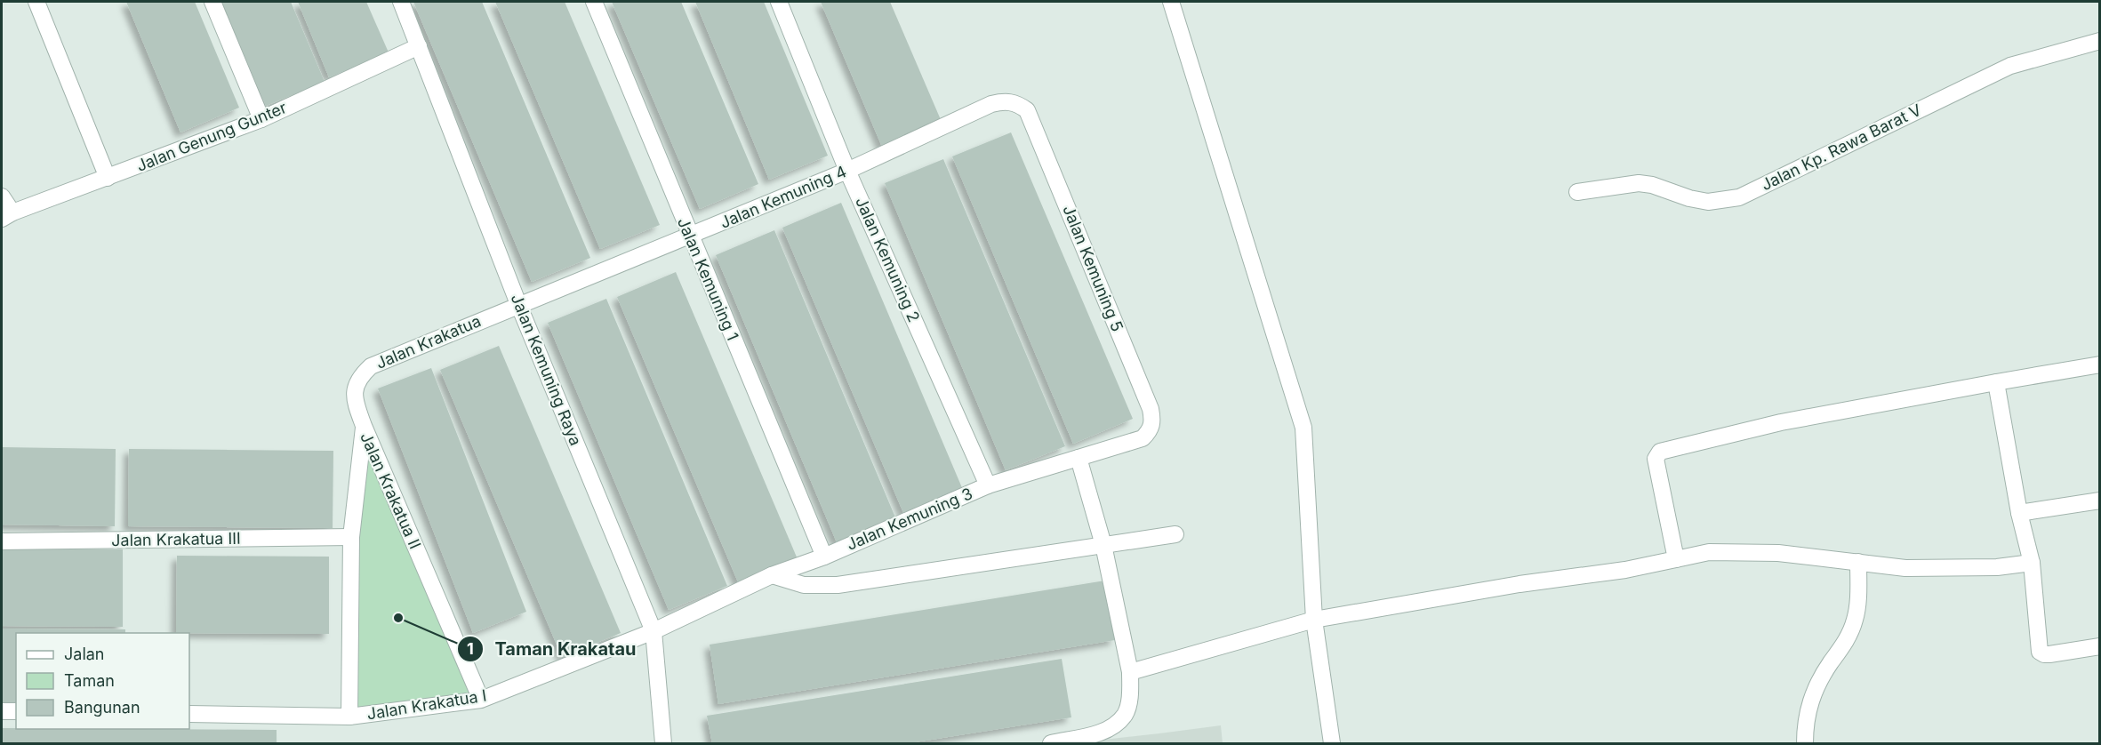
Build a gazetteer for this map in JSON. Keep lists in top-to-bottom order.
{
  "streets": {
    "street": [
      "Jalan Genung Gunter",
      "Jalan Kp. Rawa Barat V",
      "Jalan Kemuning 4",
      "Jalan Kemuning 2",
      "Jalan Kemuning 5",
      "Jalan Kemuning 1",
      "Jalan Krakatua",
      "Jalan Kemuning Raya",
      "Jalan Krakatua II",
      "Jalan Kemuning 3",
      "Jalan Krakatua III",
      "Jalan Krakatua I"
    ]
  },
  "crossings": [
    ["Jalan Genung Gunter", "Jalan Kemuning Raya"],
    ["Jalan Kemuning 4", "Jalan Kemuning 2"],
    ["Jalan Kemuning 4", "Jalan Kemuning 5"],
    ["Jalan Kemuning 4", "Jalan Kemuning 1"],
    ["Jalan Kemuning 4", "Jalan Krakatua"],
    ["Jalan Kemuning 4", "Jalan Kemuning Raya"],
    ["Jalan Kemuning 2", "Jalan Kemuning 3"],
    ["Jalan Kemuning 5", "Jalan Kemuning 3"],
    ["Jalan Kemuning 1", "Jalan Kemuning 3"],
    ["Jalan Krakatua", "Jalan Kemuning Raya"],
    ["Jalan Krakatua", "Jalan Krakatua II"],
    ["Jalan Kemuning Raya", "Jalan Kemuning 3"],
    ["Jalan Kemuning Raya", "Jalan Krakatua I"],
    ["Jalan Krakatua II", "Jalan Krakatua III"],
    ["Jalan Krakatua II", "Jalan Krakatua I"],
    ["Jalan Kemuning 3", "Jalan Krakatua I"]
  ],
  "places": ["Taman Krakatau"],
  "legend": ["Jalan", "Taman", "Bangunan"]
}
